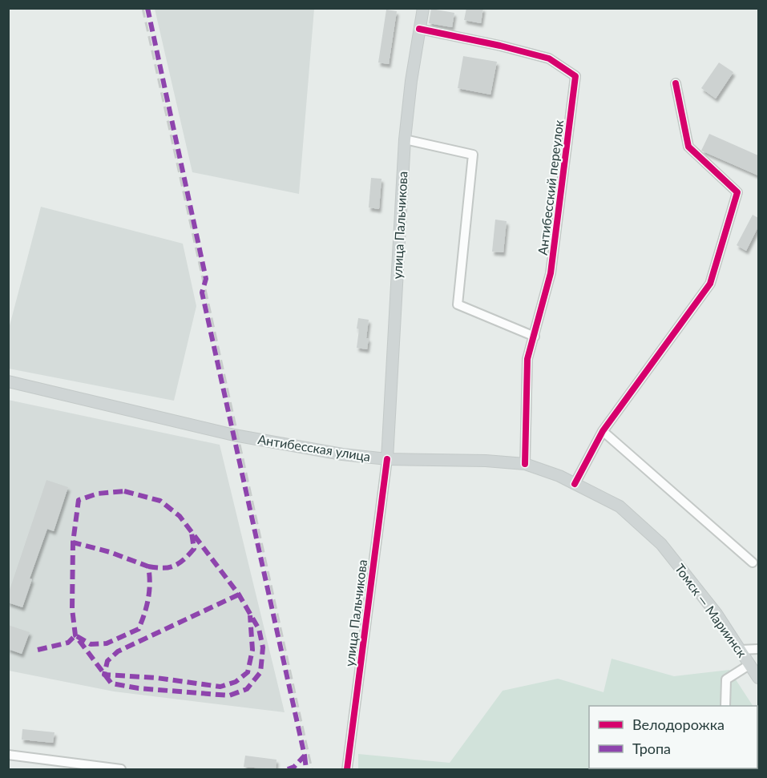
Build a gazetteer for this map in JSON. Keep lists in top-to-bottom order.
{
  "streets": {
    "main road": ["улица Пальчикова", "Антибесская улица", "Томск — Мариинск"],
    "street": ["Антибесский переулок"]
  },
  "crossings": [
    ["Антибесский переулок", "улица Пальчикова"],
    ["Антибесский переулок", "Антибесская улица"],
    ["улица Пальчикова", "Антибесская улица"],
    ["Антибесская улица", "Томск — Мариинск"]
  ],
  "legend": ["Велодорожка", "Тропа"]
}
